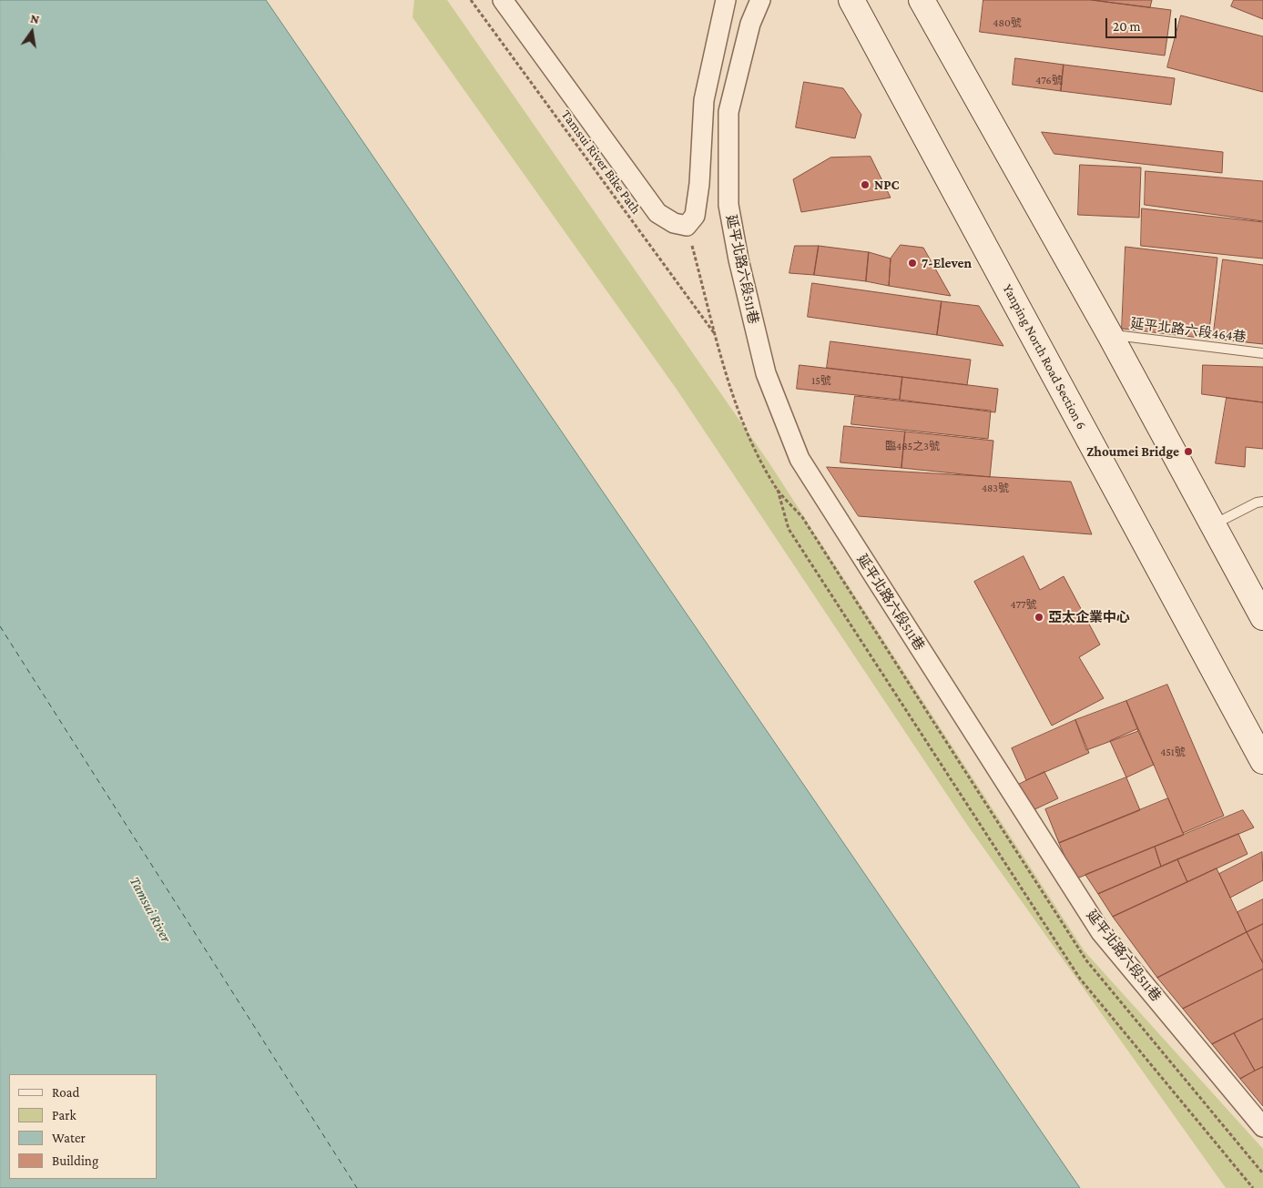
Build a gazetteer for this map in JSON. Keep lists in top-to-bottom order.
{
  "streets": {
    "main road": ["Yanping North Road Section 6"],
    "street": ["延平北路六段511巷"],
    "lane": ["延平北路六段464巷"],
    "path": ["Tamsui River Bike Path"]
  },
  "water": ["Tamsui River"],
  "places": [
    "NPC",
    "7-Eleven",
    "Zhoumei Bridge",
    "亞太企業中心"
  ],
  "house_numbers": [
    "480號",
    "476號",
    "15號",
    "臨485之3號",
    "483號",
    "477號",
    "451號"
  ],
  "legend": [
    "Road",
    "Park",
    "Water",
    "Building"
  ],
  "scale_bar": "20 m",
  "north": "top"
}
